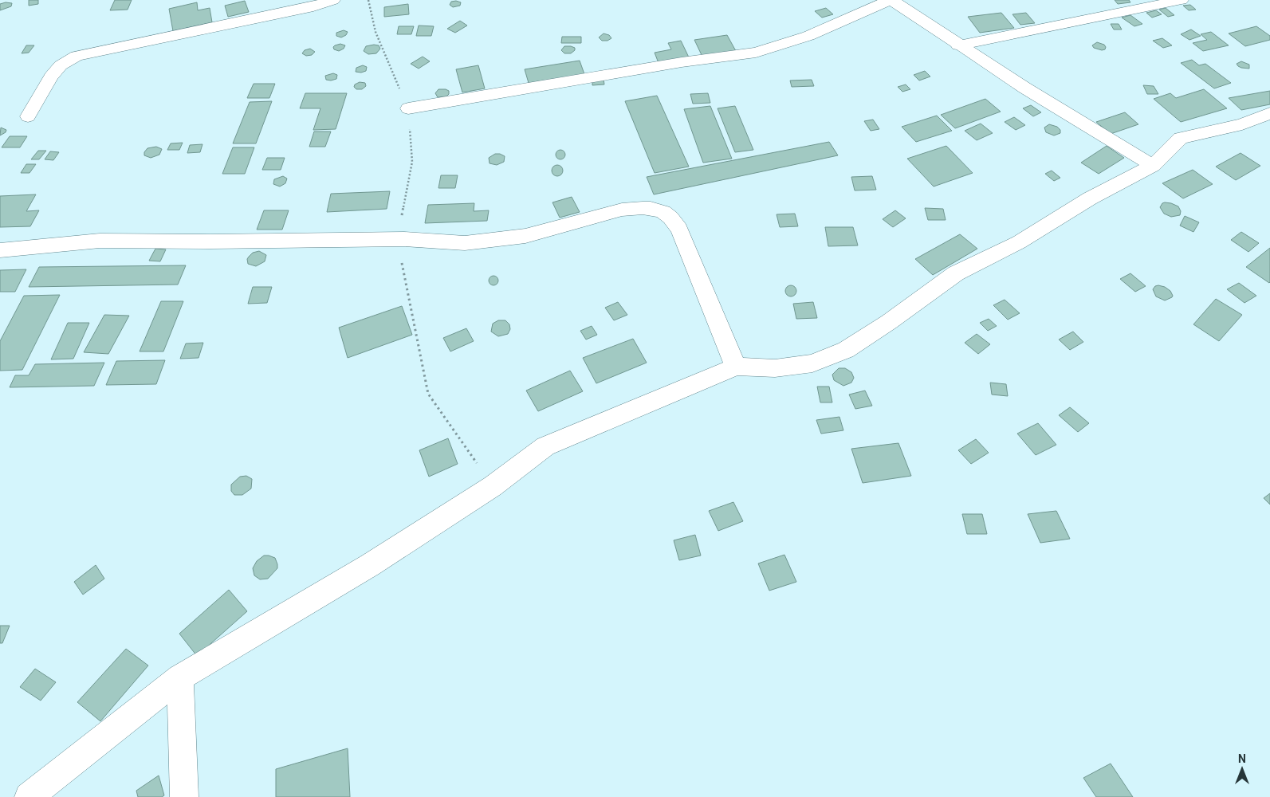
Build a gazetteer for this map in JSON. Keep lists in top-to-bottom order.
{
  "north": "top"
}
